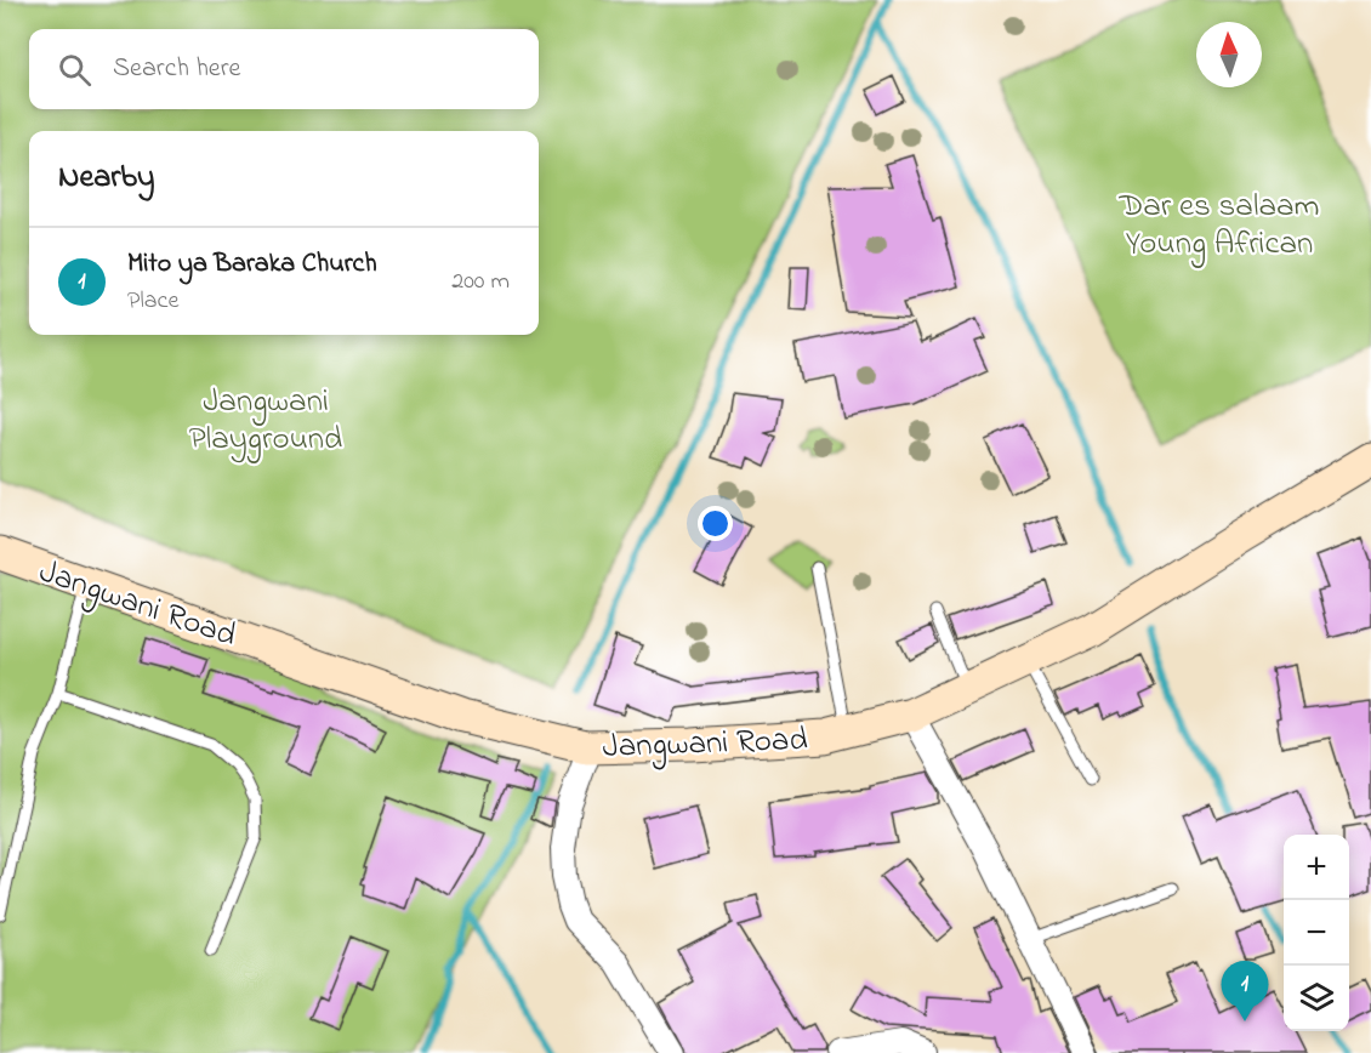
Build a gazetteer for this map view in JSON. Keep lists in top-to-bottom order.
{
  "streets": {
    "street": ["Jangwani Road"]
  },
  "parks": ["Dar es salaam Young African", "Jangwani Playground"],
  "north": "top",
  "page": {
    "search": "Search here",
    "heading": "Nearby",
    "list": [
      {
        "mark": "1",
        "name": "Mito ya Baraka Church",
        "note": "Place",
        "value": "200 m"
      }
    ],
    "map_buttons": ["+", "−"],
    "pins": "1"
  }
}
